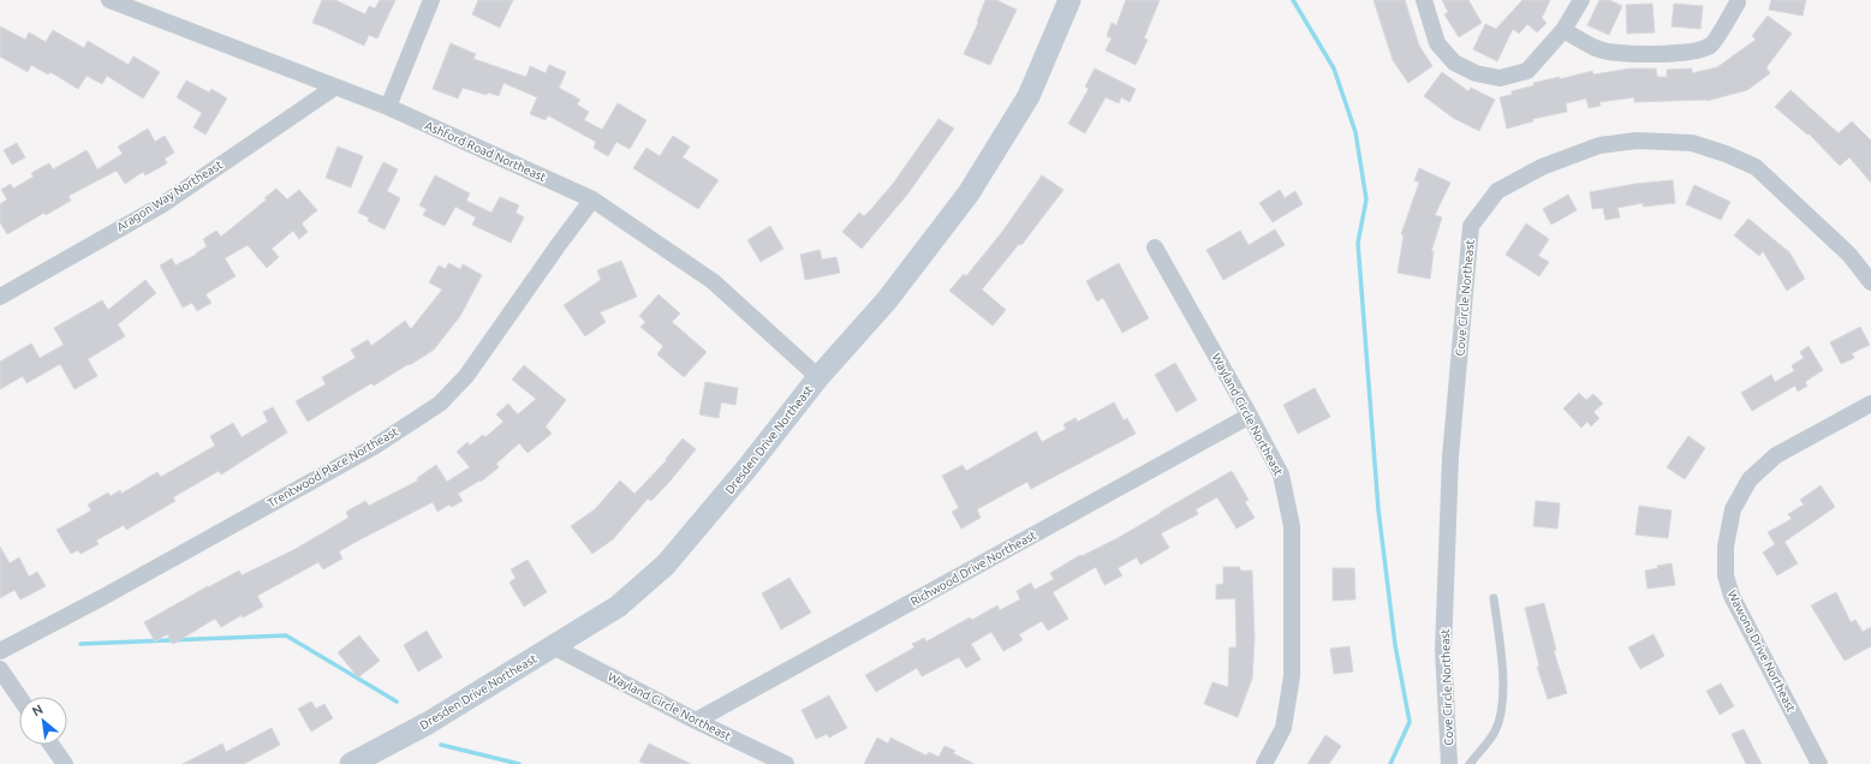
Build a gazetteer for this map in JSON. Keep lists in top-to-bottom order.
{
  "streets": {
    "street": [
      "Ashford Road Northeast",
      "Aragon Way Northeast",
      "Cove Circle Northeast",
      "Wayland Circle Northeast",
      "Dresden Drive Northeast",
      "Trentwood Place Northeast",
      "Richwood Drive Northeast",
      "Wawona Drive Northeast"
    ]
  },
  "crossings": [
    ["Ashford Road Northeast", "Aragon Way Northeast"],
    ["Ashford Road Northeast", "Dresden Drive Northeast"],
    ["Ashford Road Northeast", "Trentwood Place Northeast"],
    ["Wayland Circle Northeast", "Dresden Drive Northeast"],
    ["Wayland Circle Northeast", "Richwood Drive Northeast"]
  ],
  "north": "top left"
}
